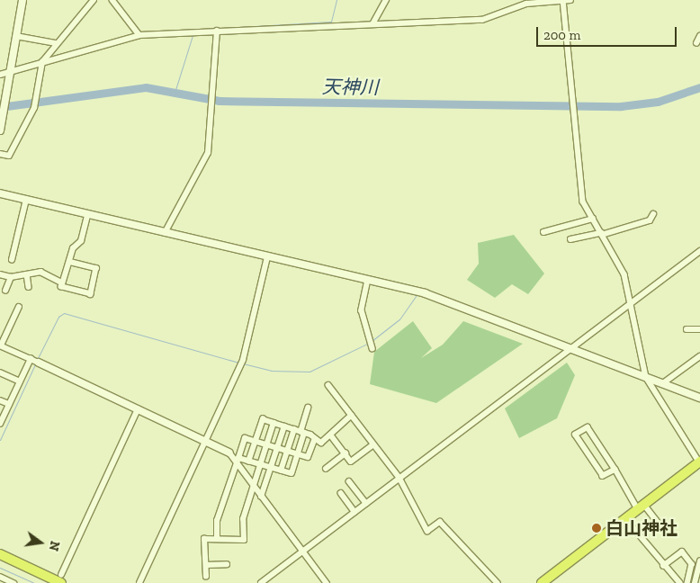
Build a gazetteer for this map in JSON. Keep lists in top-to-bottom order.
{
  "water": ["天神川"],
  "places": ["白山神社"],
  "scale_bar": "200 m",
  "north": "right"
}
